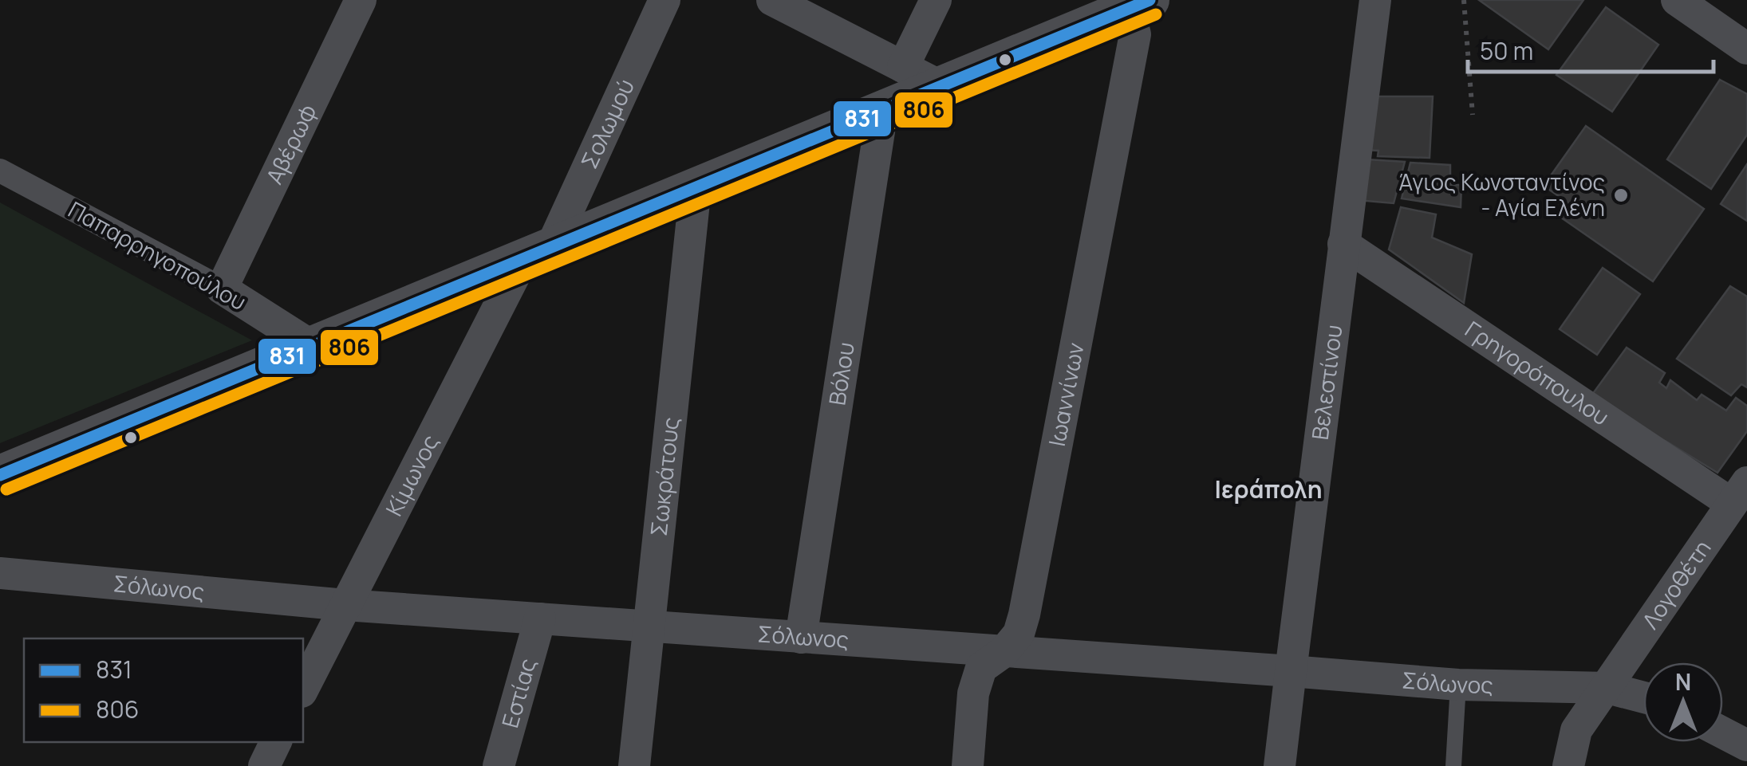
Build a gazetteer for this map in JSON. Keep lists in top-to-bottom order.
{
  "streets": {
    "street": [
      "Σολωμού",
      "Αβέρωφ",
      "Παπαρρηγοπούλου",
      "Βόλου",
      "Γρηγορόπουλου",
      "Βελεστίνου",
      "Ιωαννίνων",
      "Κίμωνος",
      "Σωκράτους",
      "Λογοθέτη",
      "Σόλωνος",
      "Εστίας"
    ]
  },
  "crossings": [
    ["Σολωμού", "Κίμωνος"],
    ["Αβέρωφ", "Παπαρρηγοπούλου"],
    ["Βόλου", "Σόλωνος"],
    ["Γρηγορόπουλου", "Βελεστίνου"],
    ["Γρηγορόπουλου", "Λογοθέτη"],
    ["Βελεστίνου", "Σόλωνος"],
    ["Ιωαννίνων", "Σόλωνος"],
    ["Κίμωνος", "Σόλωνος"],
    ["Σωκράτους", "Σόλωνος"],
    ["Λογοθέτη", "Σόλωνος"],
    ["Σόλωνος", "Εστίας"]
  ],
  "districts": ["Ιεράπολη"],
  "places": ["Άγιος Κωνσταντίνος - Αγία Ελένη"],
  "lines": ["transit line 831", "transit line 806"],
  "legend": ["831", "806"],
  "scale_bar": "50 m",
  "north": "top"
}
